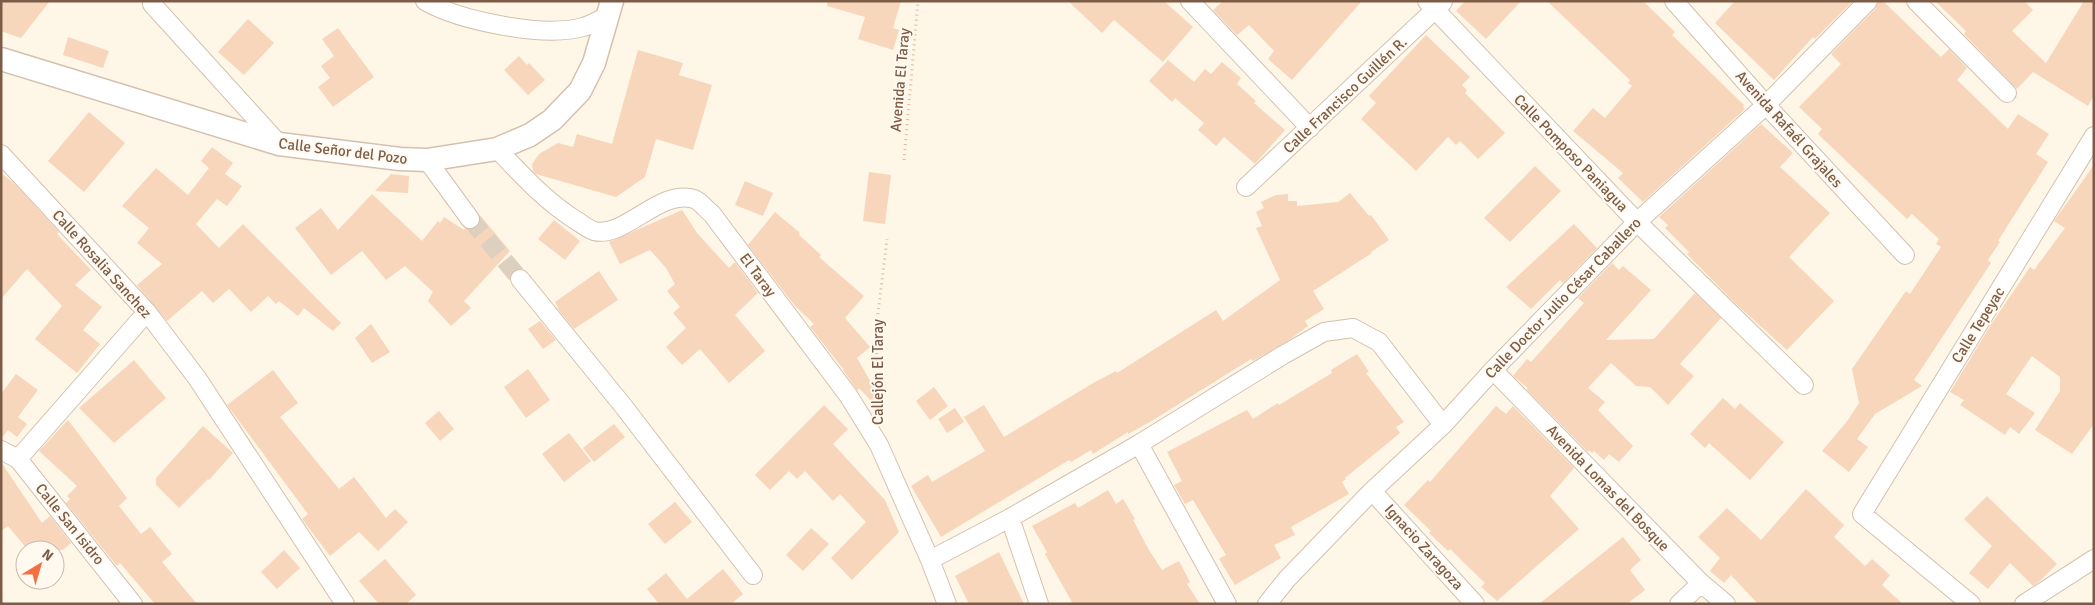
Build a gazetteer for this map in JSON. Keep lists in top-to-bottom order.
{
  "streets": {
    "street": [
      "Calle Francisco Guillén R.",
      "Avenida Rafaél Grajales",
      "Calle Señor del Pozo",
      "Calle Pomposo Paniagua",
      "Calle Rosalia Sanchez",
      "El Taray",
      "Calle Doctor Julio César Caballero",
      "Calle Tepeyac",
      "Avenida Lomas del Bosque",
      "Calle San Isidro",
      "Ignacio Zaragoza"
    ],
    "path": ["Avenida El Taray", "Callejón El Taray"]
  },
  "crossings": [
    ["Calle Francisco Guillén R.", "Calle Pomposo Paniagua"],
    ["Avenida Rafaél Grajales", "Calle Doctor Julio César Caballero"],
    ["Calle Señor del Pozo", "El Taray"],
    ["Calle Pomposo Paniagua", "Calle Doctor Julio César Caballero"],
    ["Calle Doctor Julio César Caballero", "Avenida Lomas del Bosque"],
    ["Calle Doctor Julio César Caballero", "Ignacio Zaragoza"]
  ],
  "north": "top right"
}
